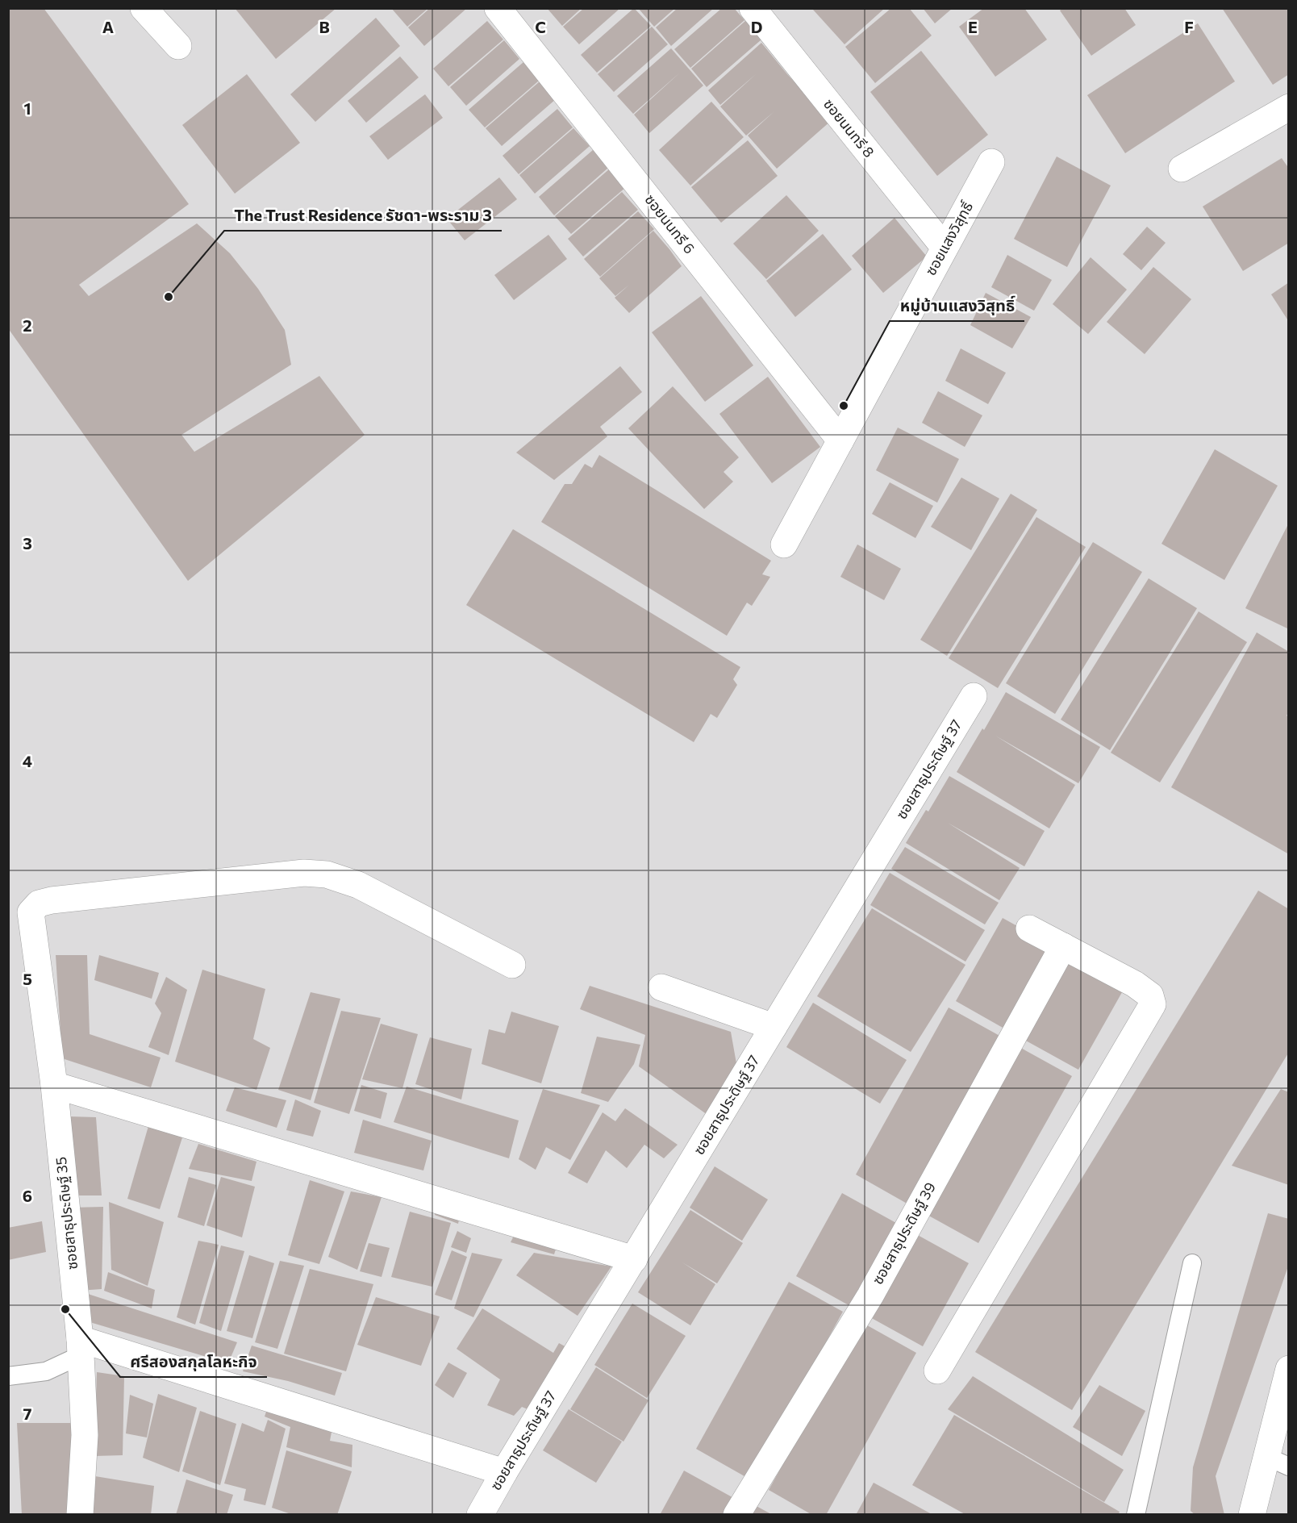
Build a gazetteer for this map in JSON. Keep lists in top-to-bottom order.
{
  "streets": {
    "street": [
      "ซอยนนทรี 8",
      "ซอยนนทรี 6",
      "ซอยแสงวิสุทธิ์",
      "ซอยสาธุประดิษฐ์ 37",
      "ซอยสาธุประดิษฐ์ 35",
      "ซอยสาธุประดิษฐ์ 39"
    ]
  },
  "crossings": [
    ["ซอยนนทรี 8", "ซอยแสงวิสุทธิ์"],
    ["ซอยนนทรี 6", "ซอยแสงวิสุทธิ์"]
  ],
  "places": ["The Trust Residence รัชดา-พระราม 3", "หมู่บ้านแสงวิสุทธิ์", "ศรีสองสกุลโลหะกิจ"],
  "grid": {
    "columns": [
      "A",
      "B",
      "C",
      "D",
      "E",
      "F"
    ],
    "rows": [
      "1",
      "2",
      "3",
      "4",
      "5",
      "6",
      "7"
    ]
  }
}
